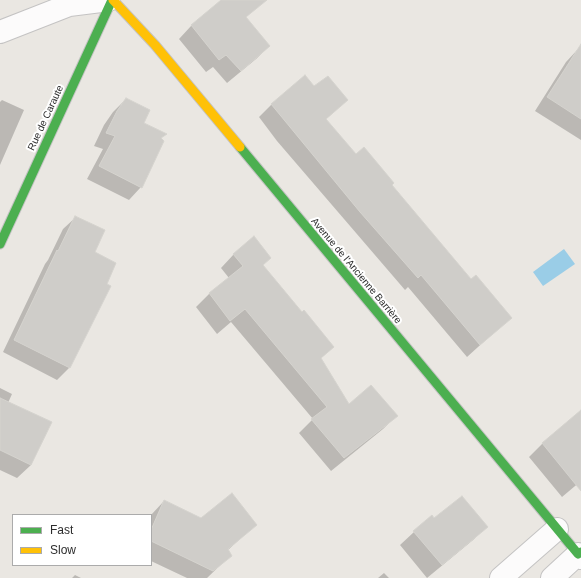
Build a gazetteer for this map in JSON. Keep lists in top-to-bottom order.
{
  "streets": {
    "street": ["Rue de Caraute", "Avenue de l'Ancienne Barrière"]
  },
  "crossings": [
    ["Rue de Caraute", "Avenue de l'Ancienne Barrière"]
  ],
  "legend": ["Fast", "Slow"]
}
